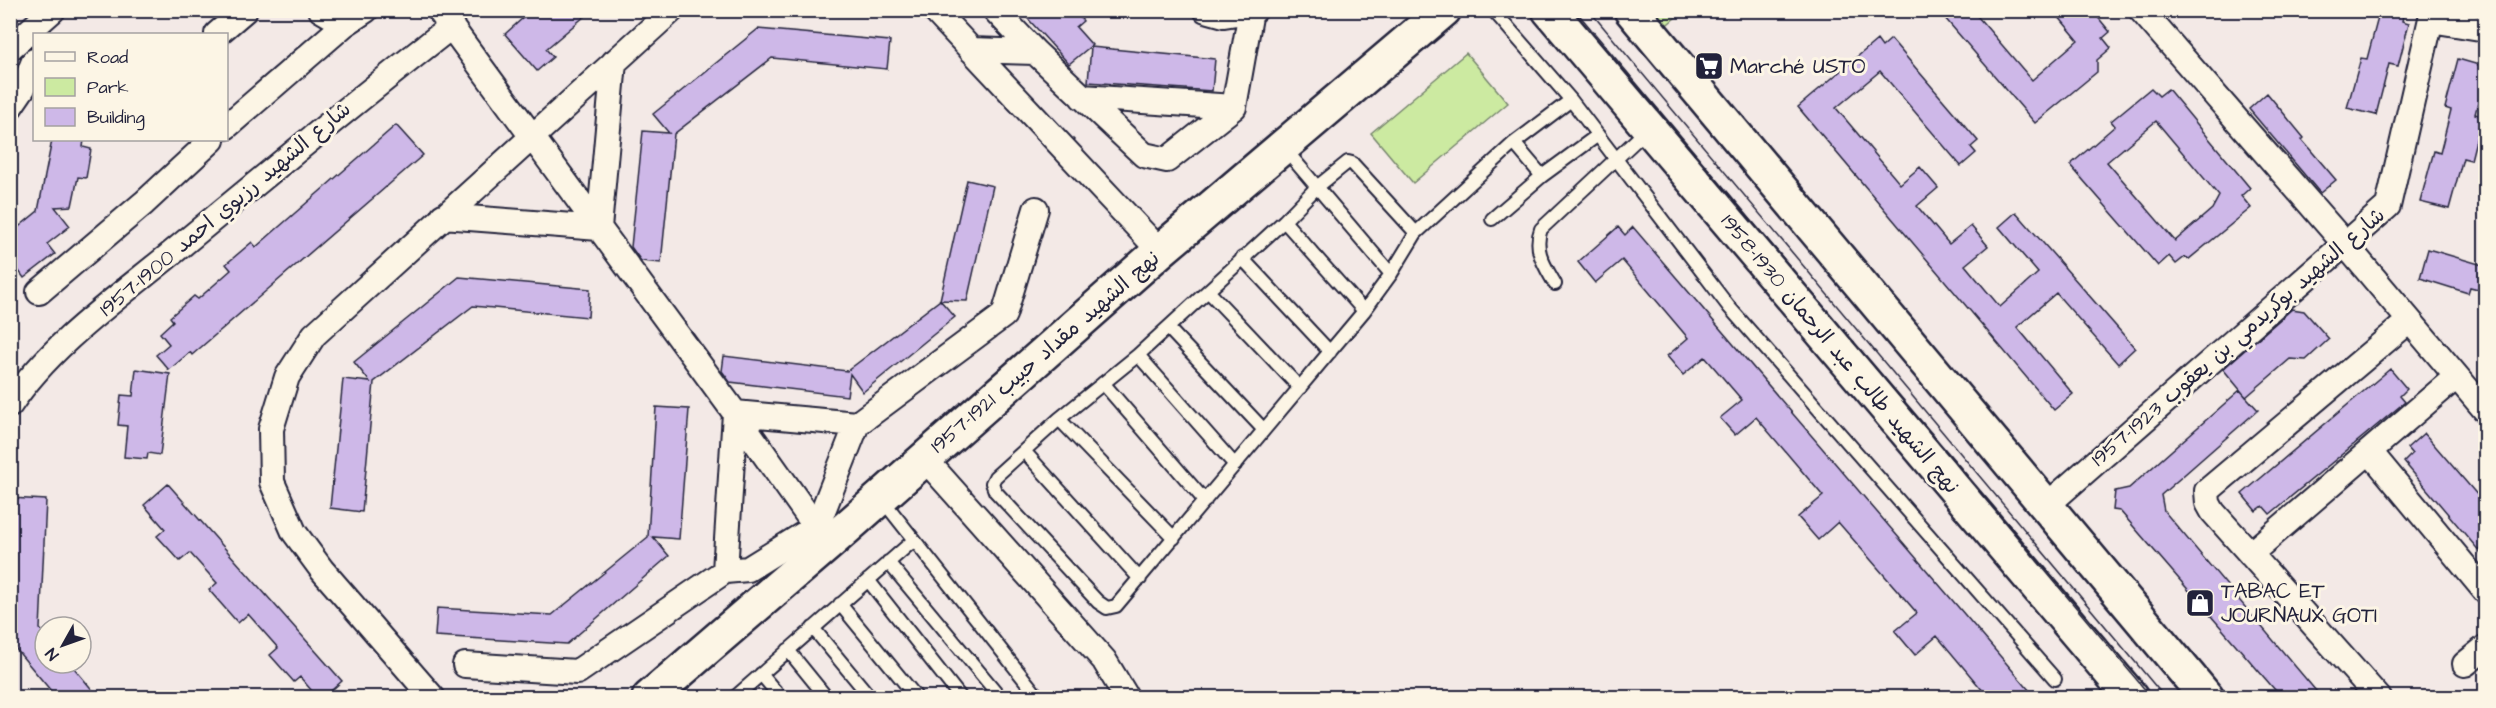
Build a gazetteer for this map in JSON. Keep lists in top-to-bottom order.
{
  "streets": {
    "main road": ["نهج الشهيد مقداد حبيب 1921-1957", "نهج الشهيد طالب عبد الرحمان 1930-1958"],
    "street": ["شارع الشهيد رزيوي احمد 1900-1957", "شارع الشهيد بوكريدمي بن يعقوب 1923-1957"]
  },
  "places": {
    "supermarket": ["Marché USTO"],
    "shop": ["TABAC ET JOURNAUX GOTI"]
  },
  "legend": ["Road", "Park", "Building"],
  "north": "bottom left"
}
